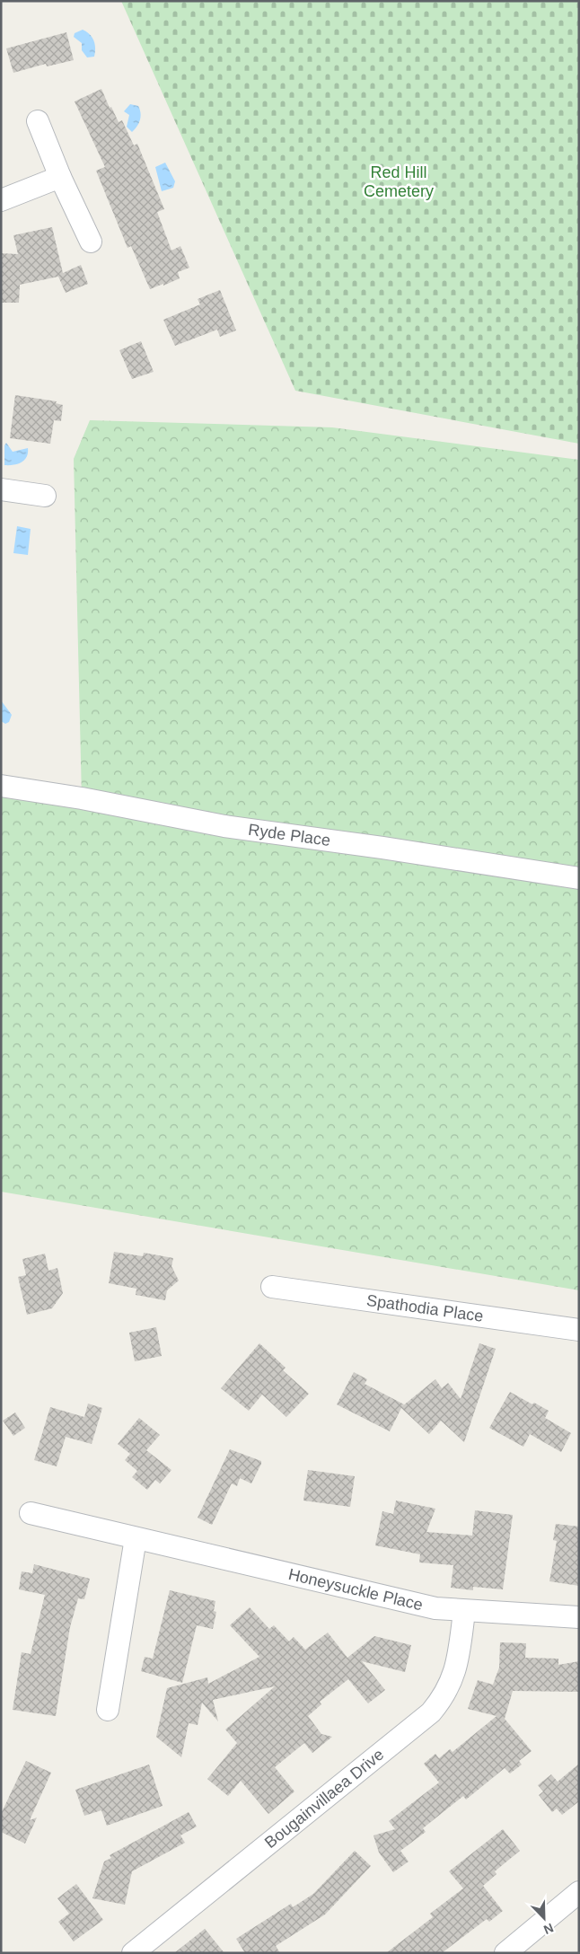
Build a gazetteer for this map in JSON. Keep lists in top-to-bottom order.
{
  "streets": {
    "street": [
      "Ryde Place",
      "Spathodia Place",
      "Honeysuckle Place",
      "Bougainvillaea Drive"
    ]
  },
  "crossings": [
    ["Honeysuckle Place", "Bougainvillaea Drive"]
  ],
  "parks": ["Red Hill Cemetery"],
  "north": "bottom right"
}
